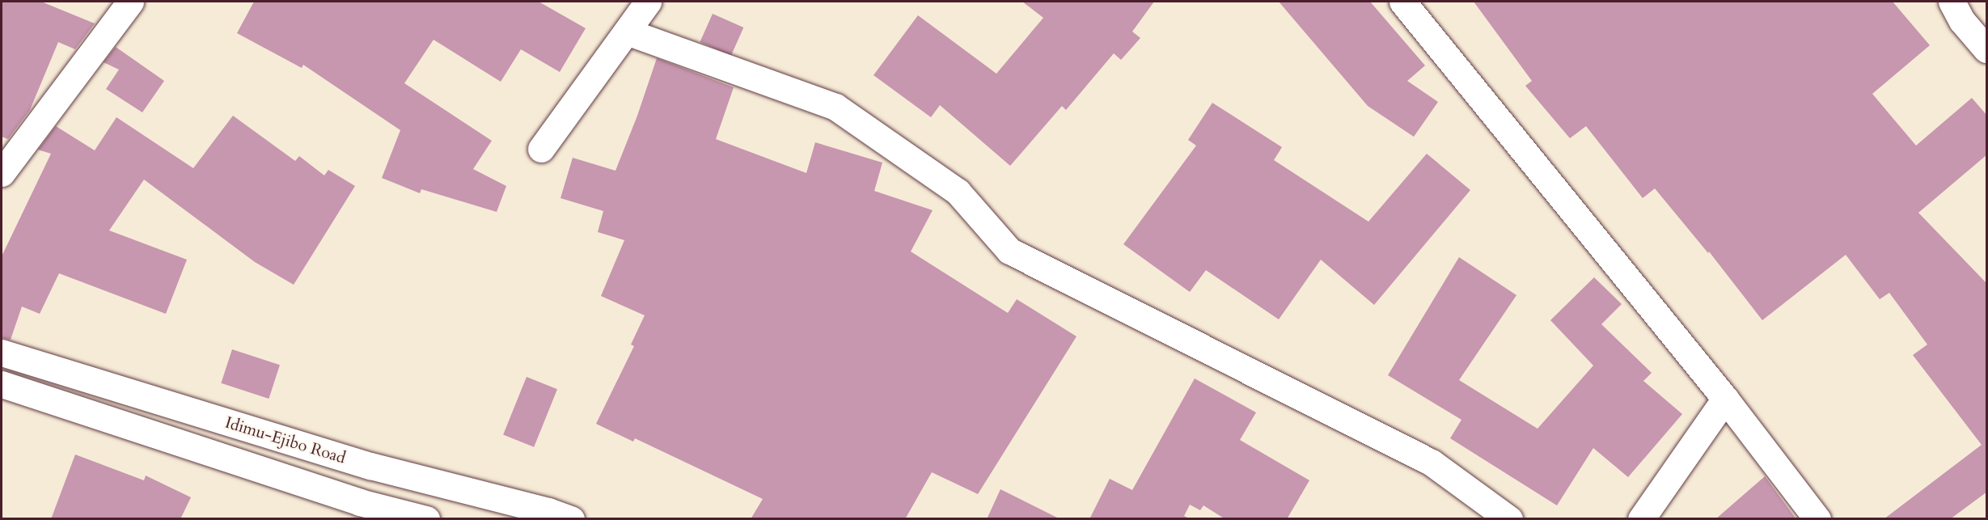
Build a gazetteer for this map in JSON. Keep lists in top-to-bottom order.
{
  "streets": {
    "street": ["Idimu-Ejibo Road"]
  }
}
